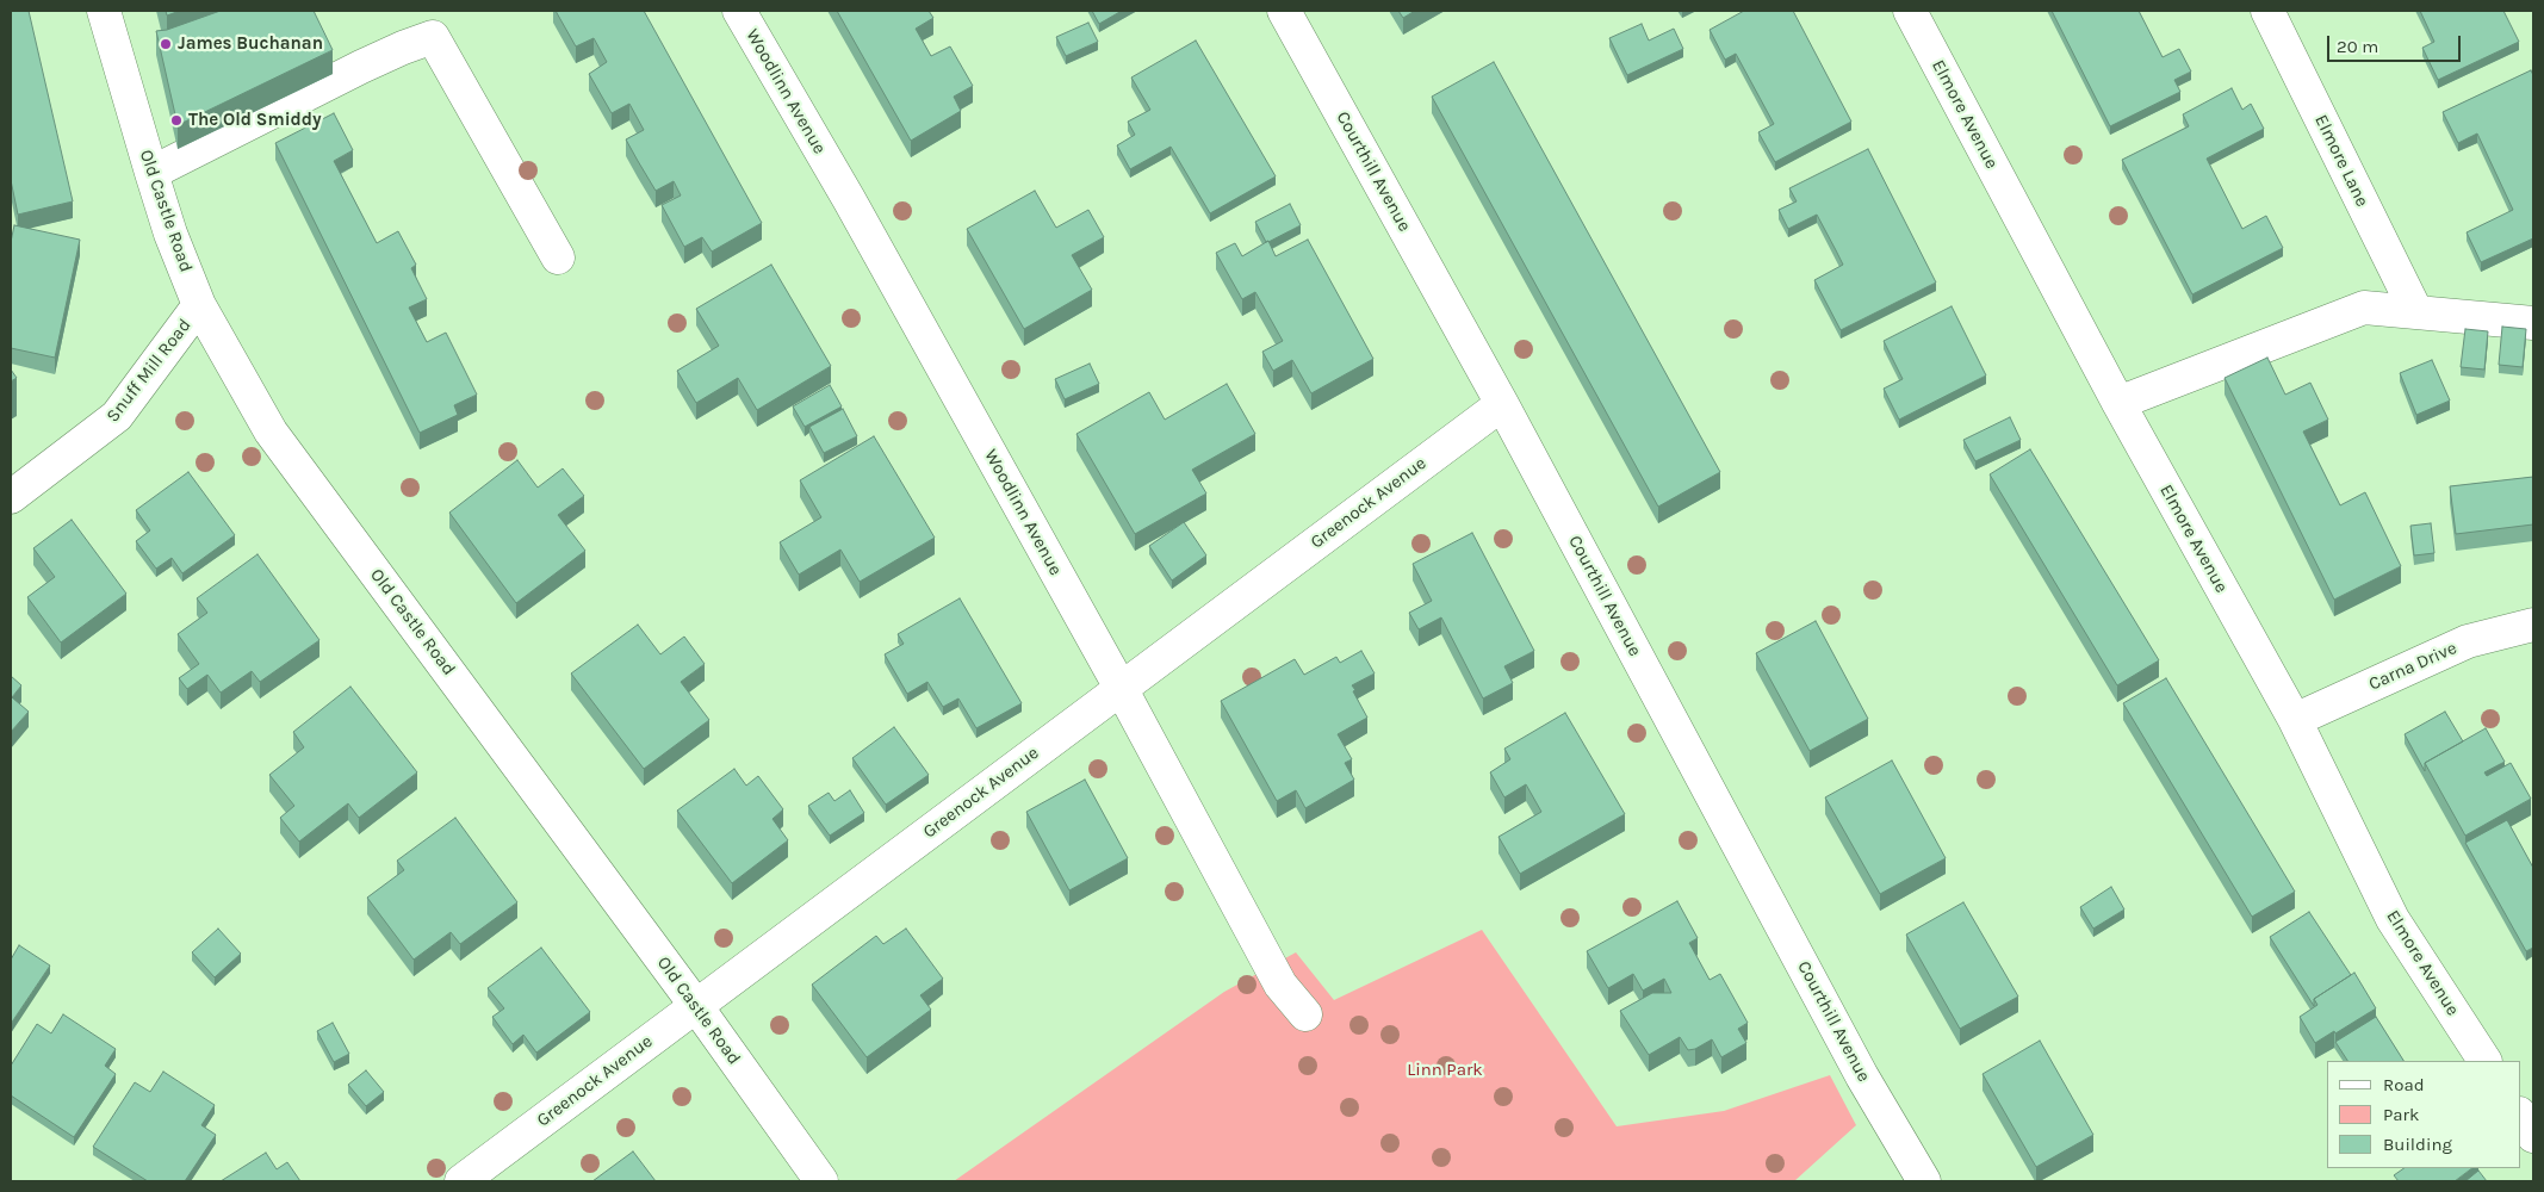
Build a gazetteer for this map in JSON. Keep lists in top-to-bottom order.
{
  "streets": {
    "street": [
      "Woodlinn Avenue",
      "Elmore Avenue",
      "Elmore Lane",
      "Courthill Avenue",
      "Old Castle Road",
      "Snuff Mill Road",
      "Greenock Avenue",
      "Carna Drive"
    ]
  },
  "crossings": [
    ["Woodlinn Avenue", "Greenock Avenue"],
    ["Elmore Avenue", "Carna Drive"],
    ["Courthill Avenue", "Greenock Avenue"],
    ["Old Castle Road", "Snuff Mill Road"],
    ["Old Castle Road", "Greenock Avenue"]
  ],
  "parks": ["Linn Park"],
  "places": ["James Buchanan", "The Old Smiddy"],
  "legend": ["Road", "Park", "Building"],
  "scale_bar": "20 m"
}
